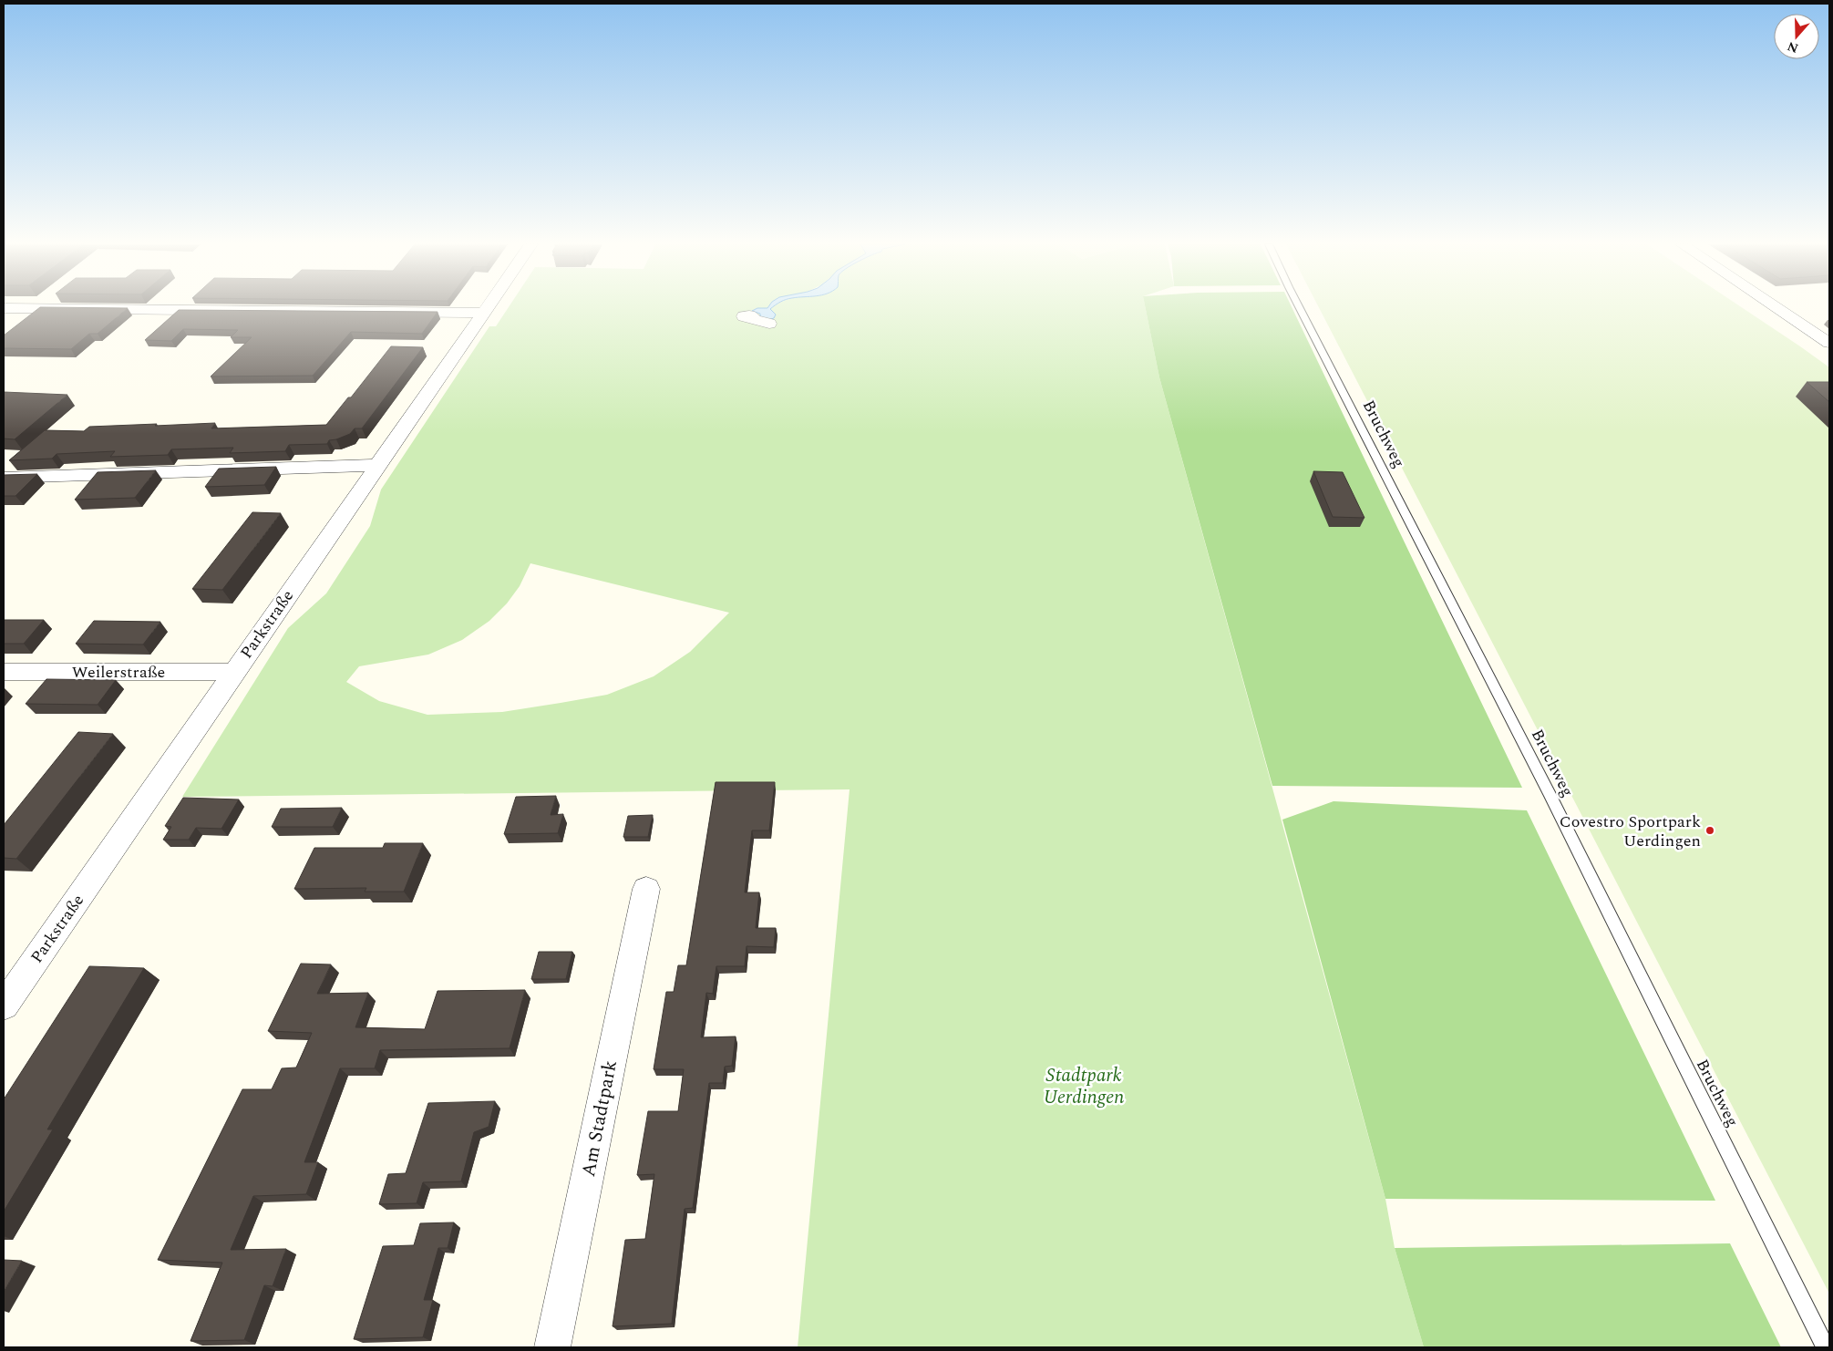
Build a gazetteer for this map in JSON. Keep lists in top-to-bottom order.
{
  "streets": {
    "street": ["Parkstraße", "Weilerstraße", "Am Stadtpark"],
    "lane": ["Bruchweg"]
  },
  "crossings": [
    ["Parkstraße", "Weilerstraße"]
  ],
  "parks": ["Stadtpark Uerdingen"],
  "places": ["Covestro Sportpark Uerdingen"],
  "north": "bottom"
}
